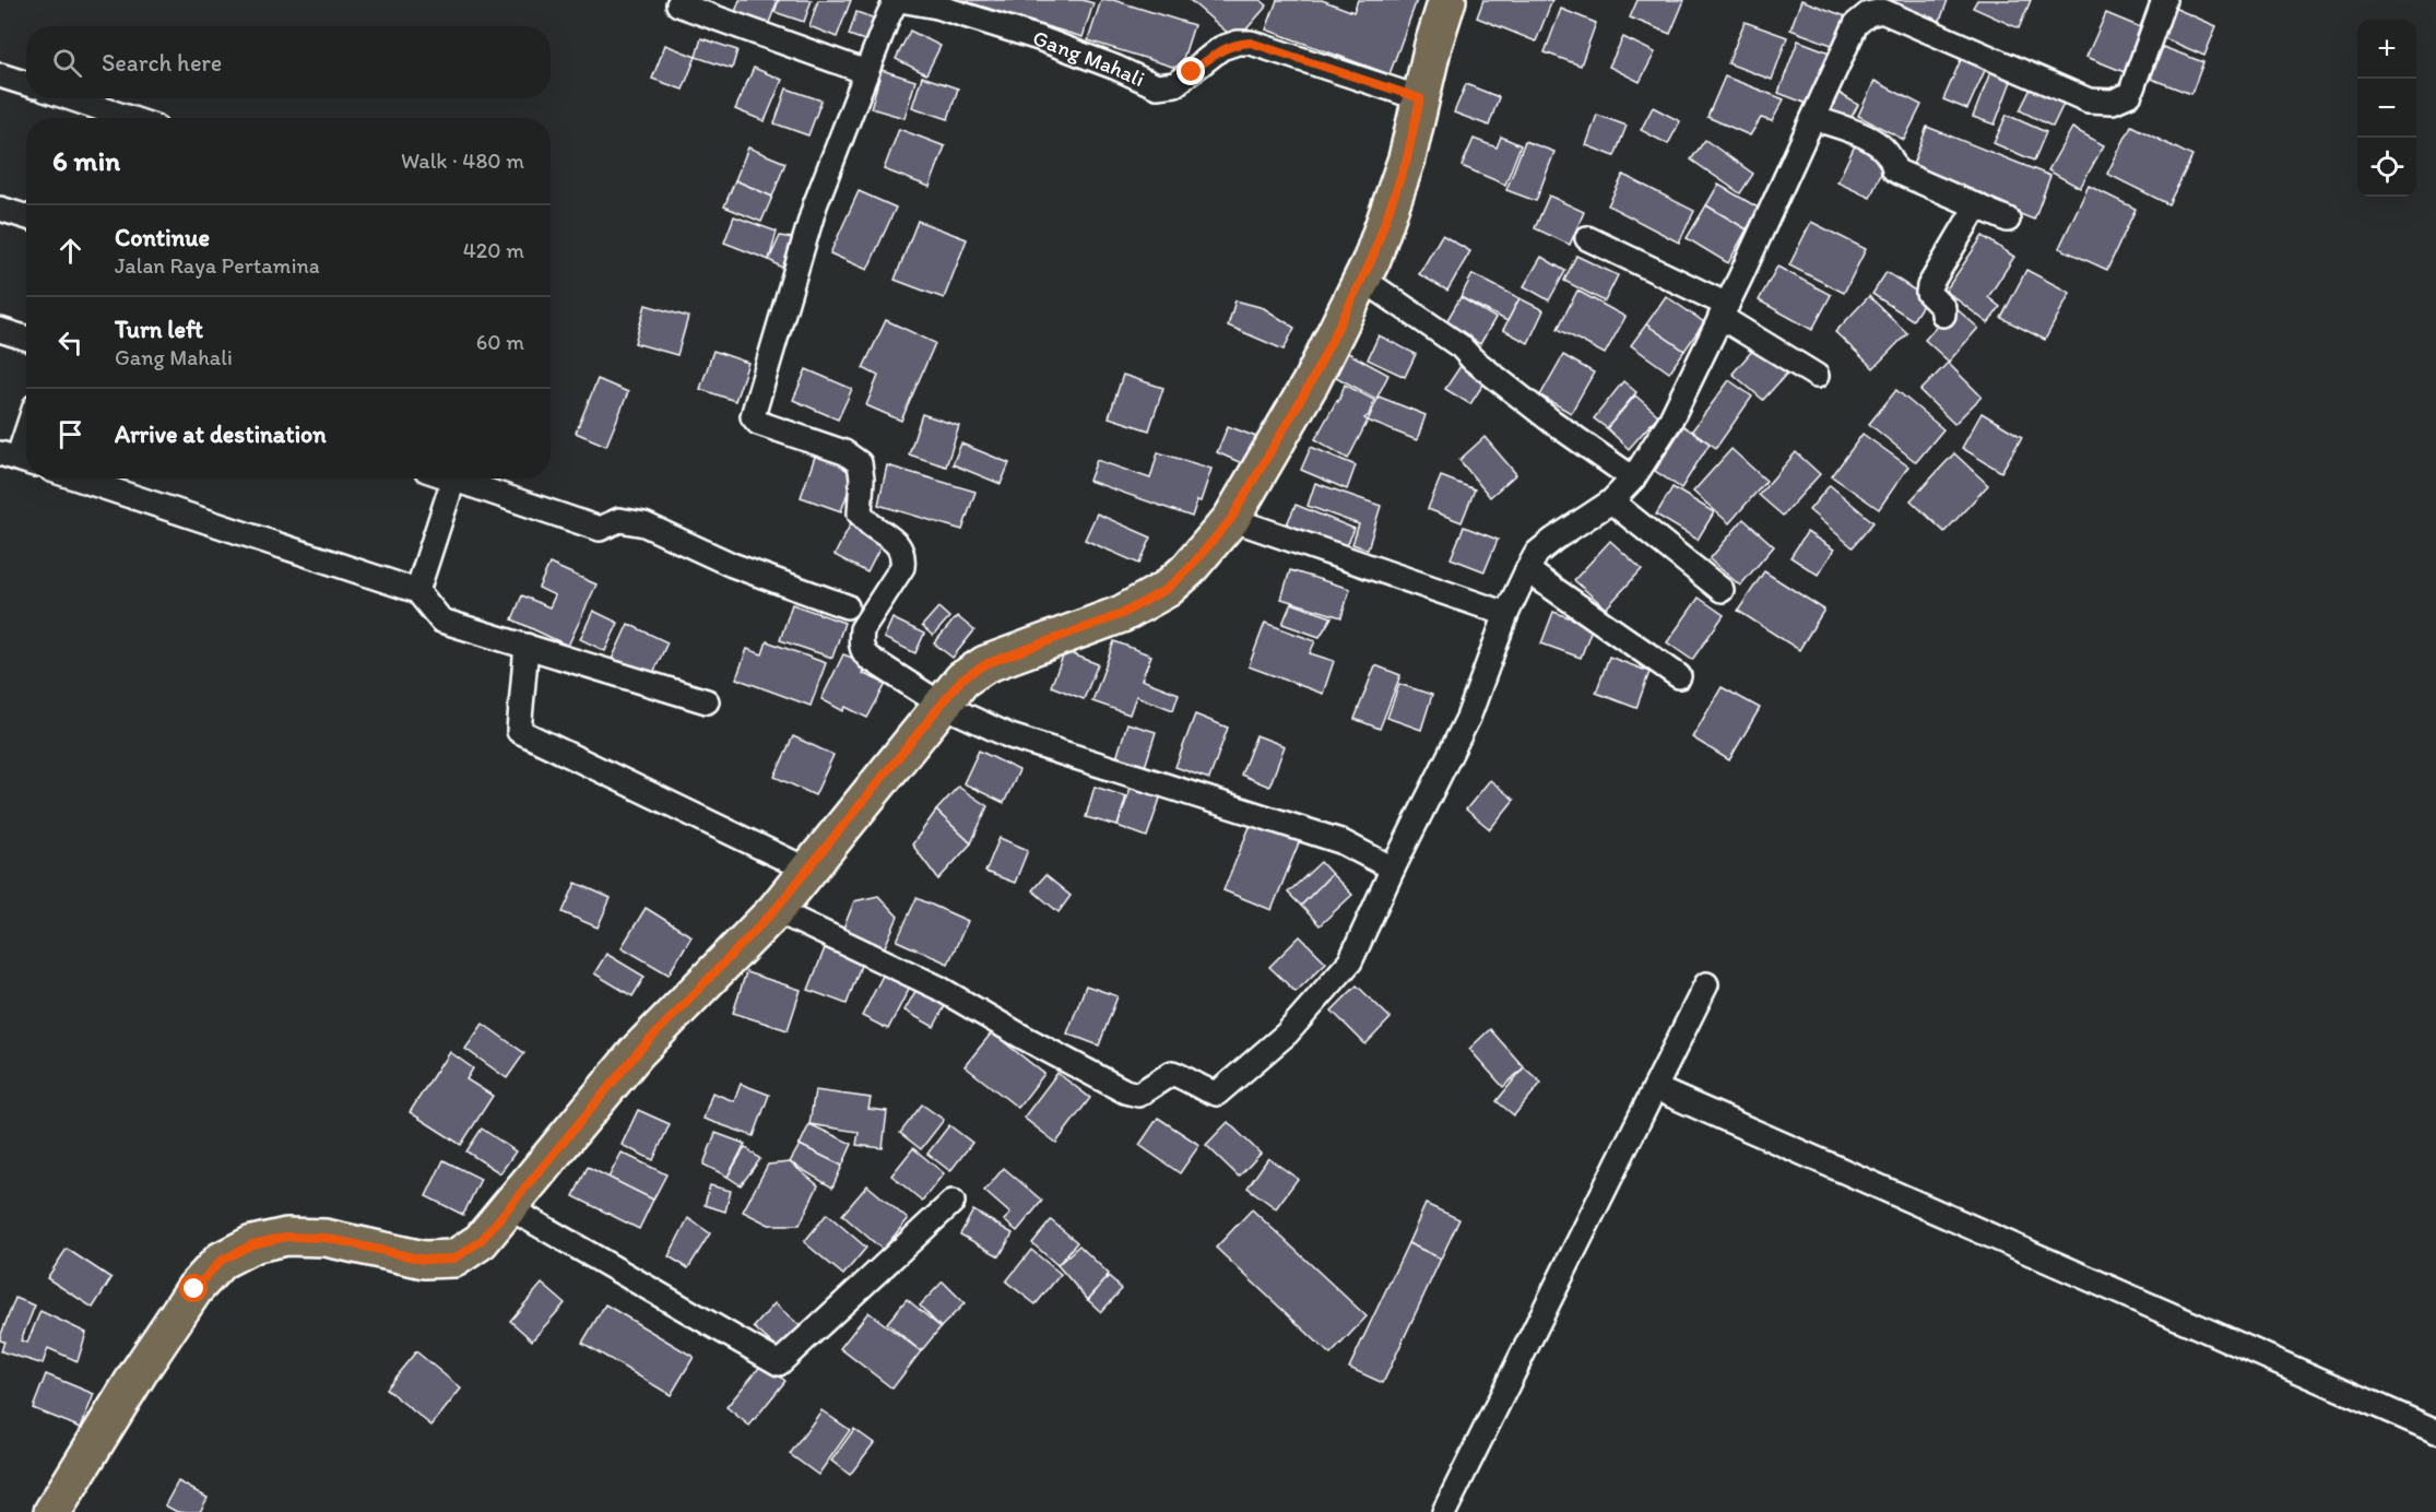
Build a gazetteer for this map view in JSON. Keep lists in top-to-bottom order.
{
  "streets": {
    "street": ["Gang Mahali"]
  },
  "page": {
    "map_buttons": ["+", "−"],
    "search": "Search here",
    "heading": ["6 min", "Walk · 480 m"],
    "list": [
      ["Continue", "Jalan Raya Pertamina", "420 m"],
      ["Turn left", "Gang Mahali", "60 m"],
      "Arrive at destination"
    ]
  }
}
